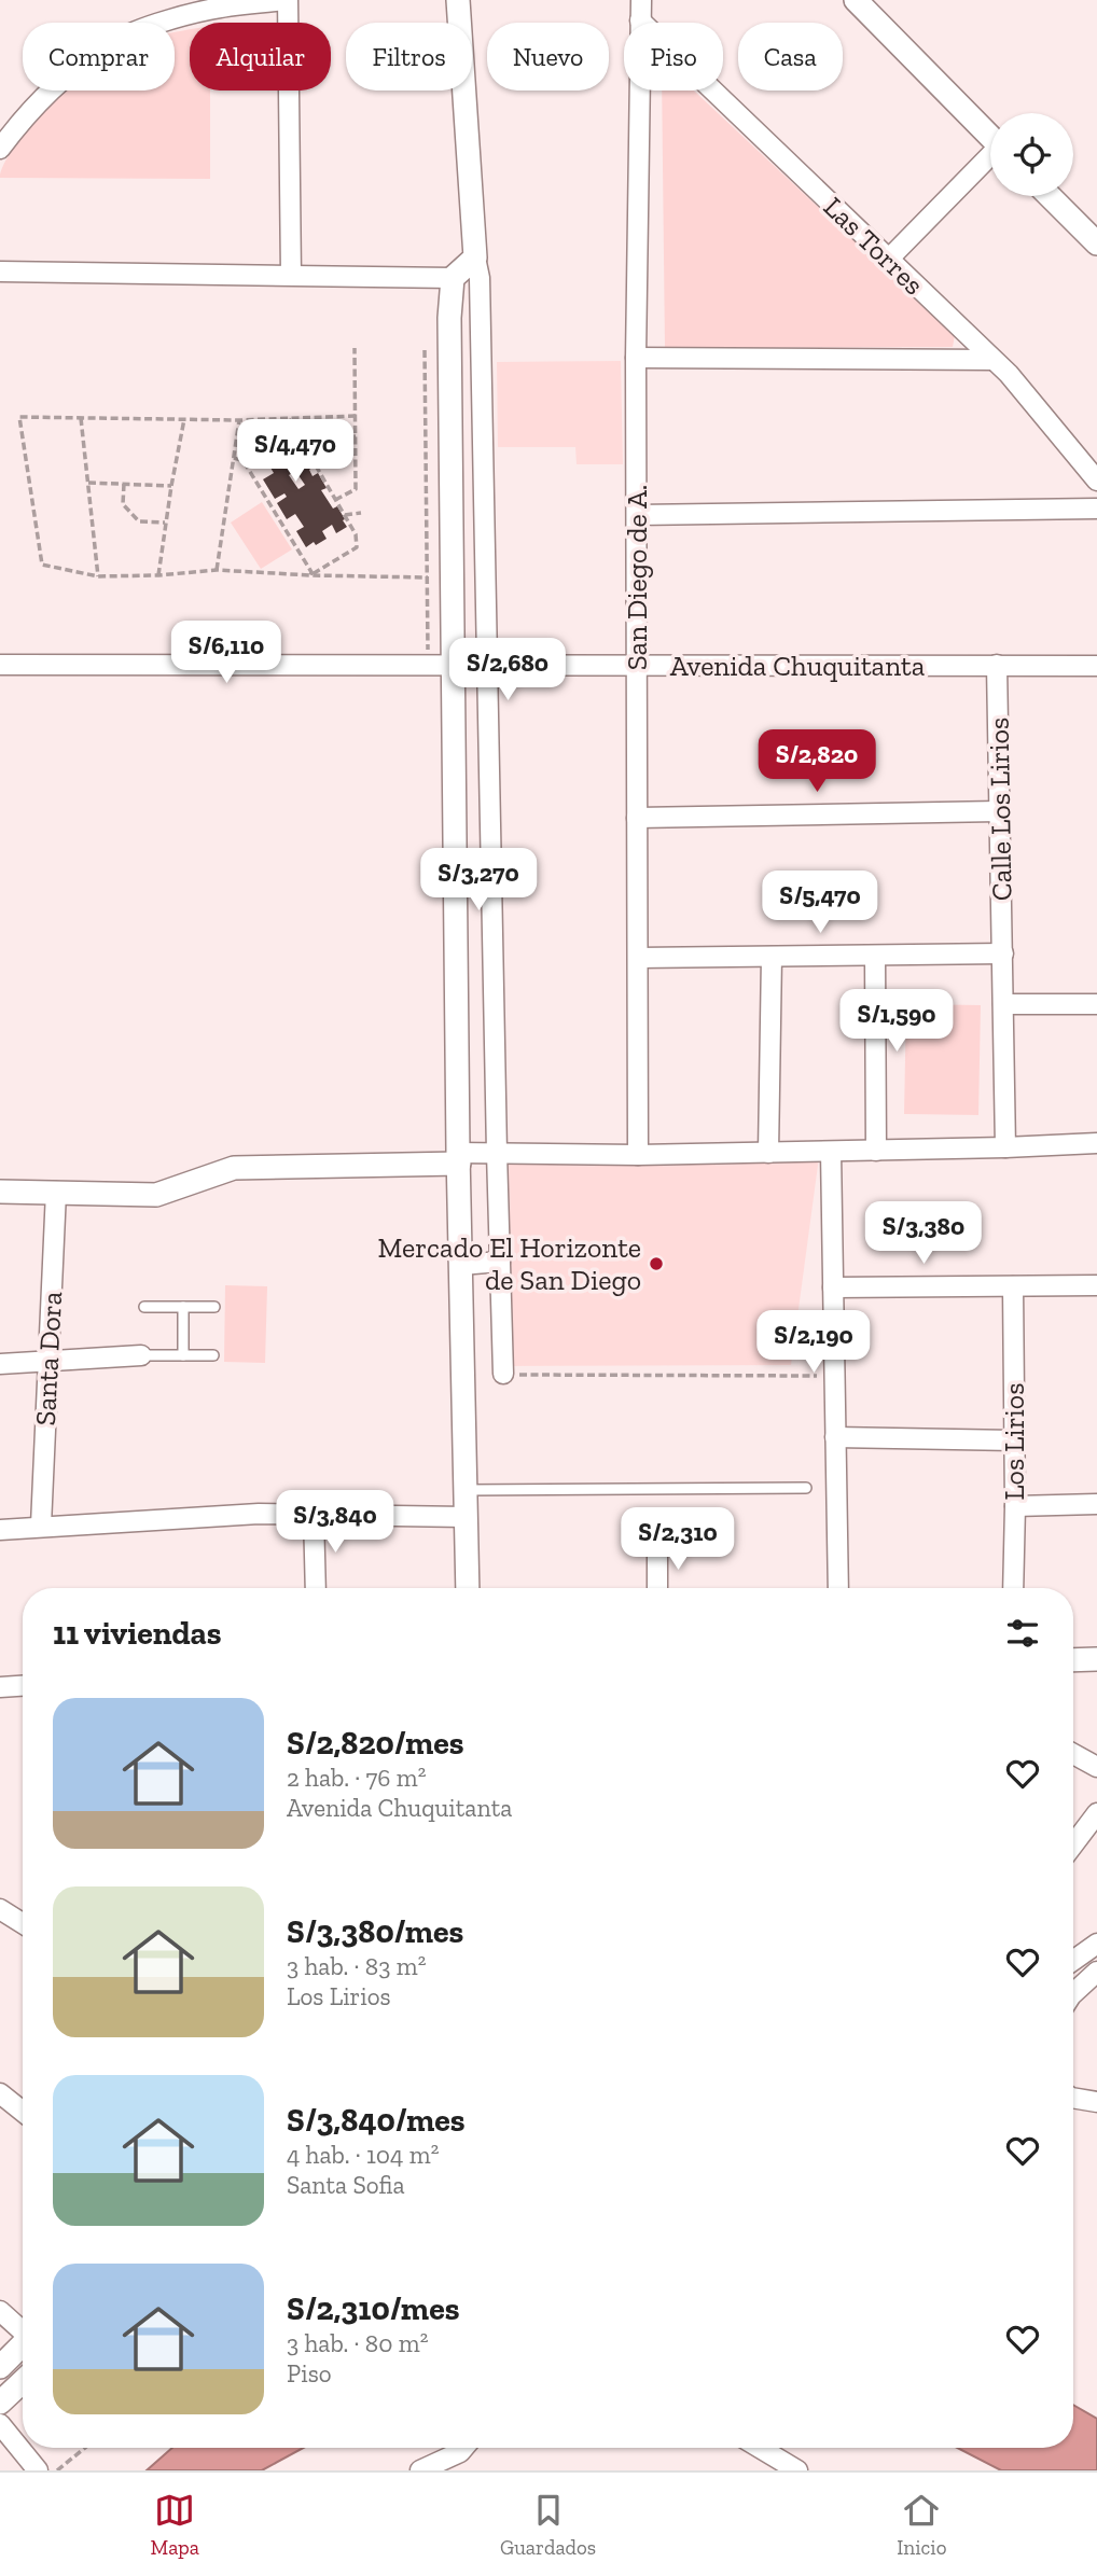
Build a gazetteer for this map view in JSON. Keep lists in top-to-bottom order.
{
  "streets": {
    "street": [
      "Las Torres",
      "San Diego de A.",
      "Avenida Chuquitanta",
      "Calle Los Lirios",
      "Santa Dora",
      "Los Lirios"
    ]
  },
  "crossings": [
    ["Las Torres", "San Diego de A."],
    ["San Diego de A.", "Avenida Chuquitanta"],
    ["Avenida Chuquitanta", "Calle Los Lirios"]
  ],
  "places": ["Mercado El Horizonte de San Diego"],
  "page": {
    "chip": [
      "Comprar",
      "Alquilar",
      "Filtros",
      "Nuevo",
      "Piso",
      "Casa"
    ],
    "price": [
      "S/4,470",
      "S/6,110",
      "S/2,680",
      "S/2,820",
      "S/3,270",
      "S/5,470",
      "S/1,590",
      "S/3,380",
      "S/2,190",
      "S/3,840",
      "S/2,310"
    ],
    "heading": "11 viviendas",
    "list": [
      {
        "name": "S/2,820/mes",
        "note": "2 hab. · 76 m² · Avenida Chuquitanta"
      },
      {
        "name": "S/3,380/mes",
        "note": "3 hab. · 83 m² · Los Lirios"
      },
      {
        "name": "S/3,840/mes",
        "note": "4 hab. · 104 m² · Santa Sofia"
      },
      {
        "name": "S/2,310/mes",
        "note": "3 hab. · 80 m² · Piso"
      }
    ],
    "tabs": ["Mapa", "Guardados", "Inicio"]
  }
}
